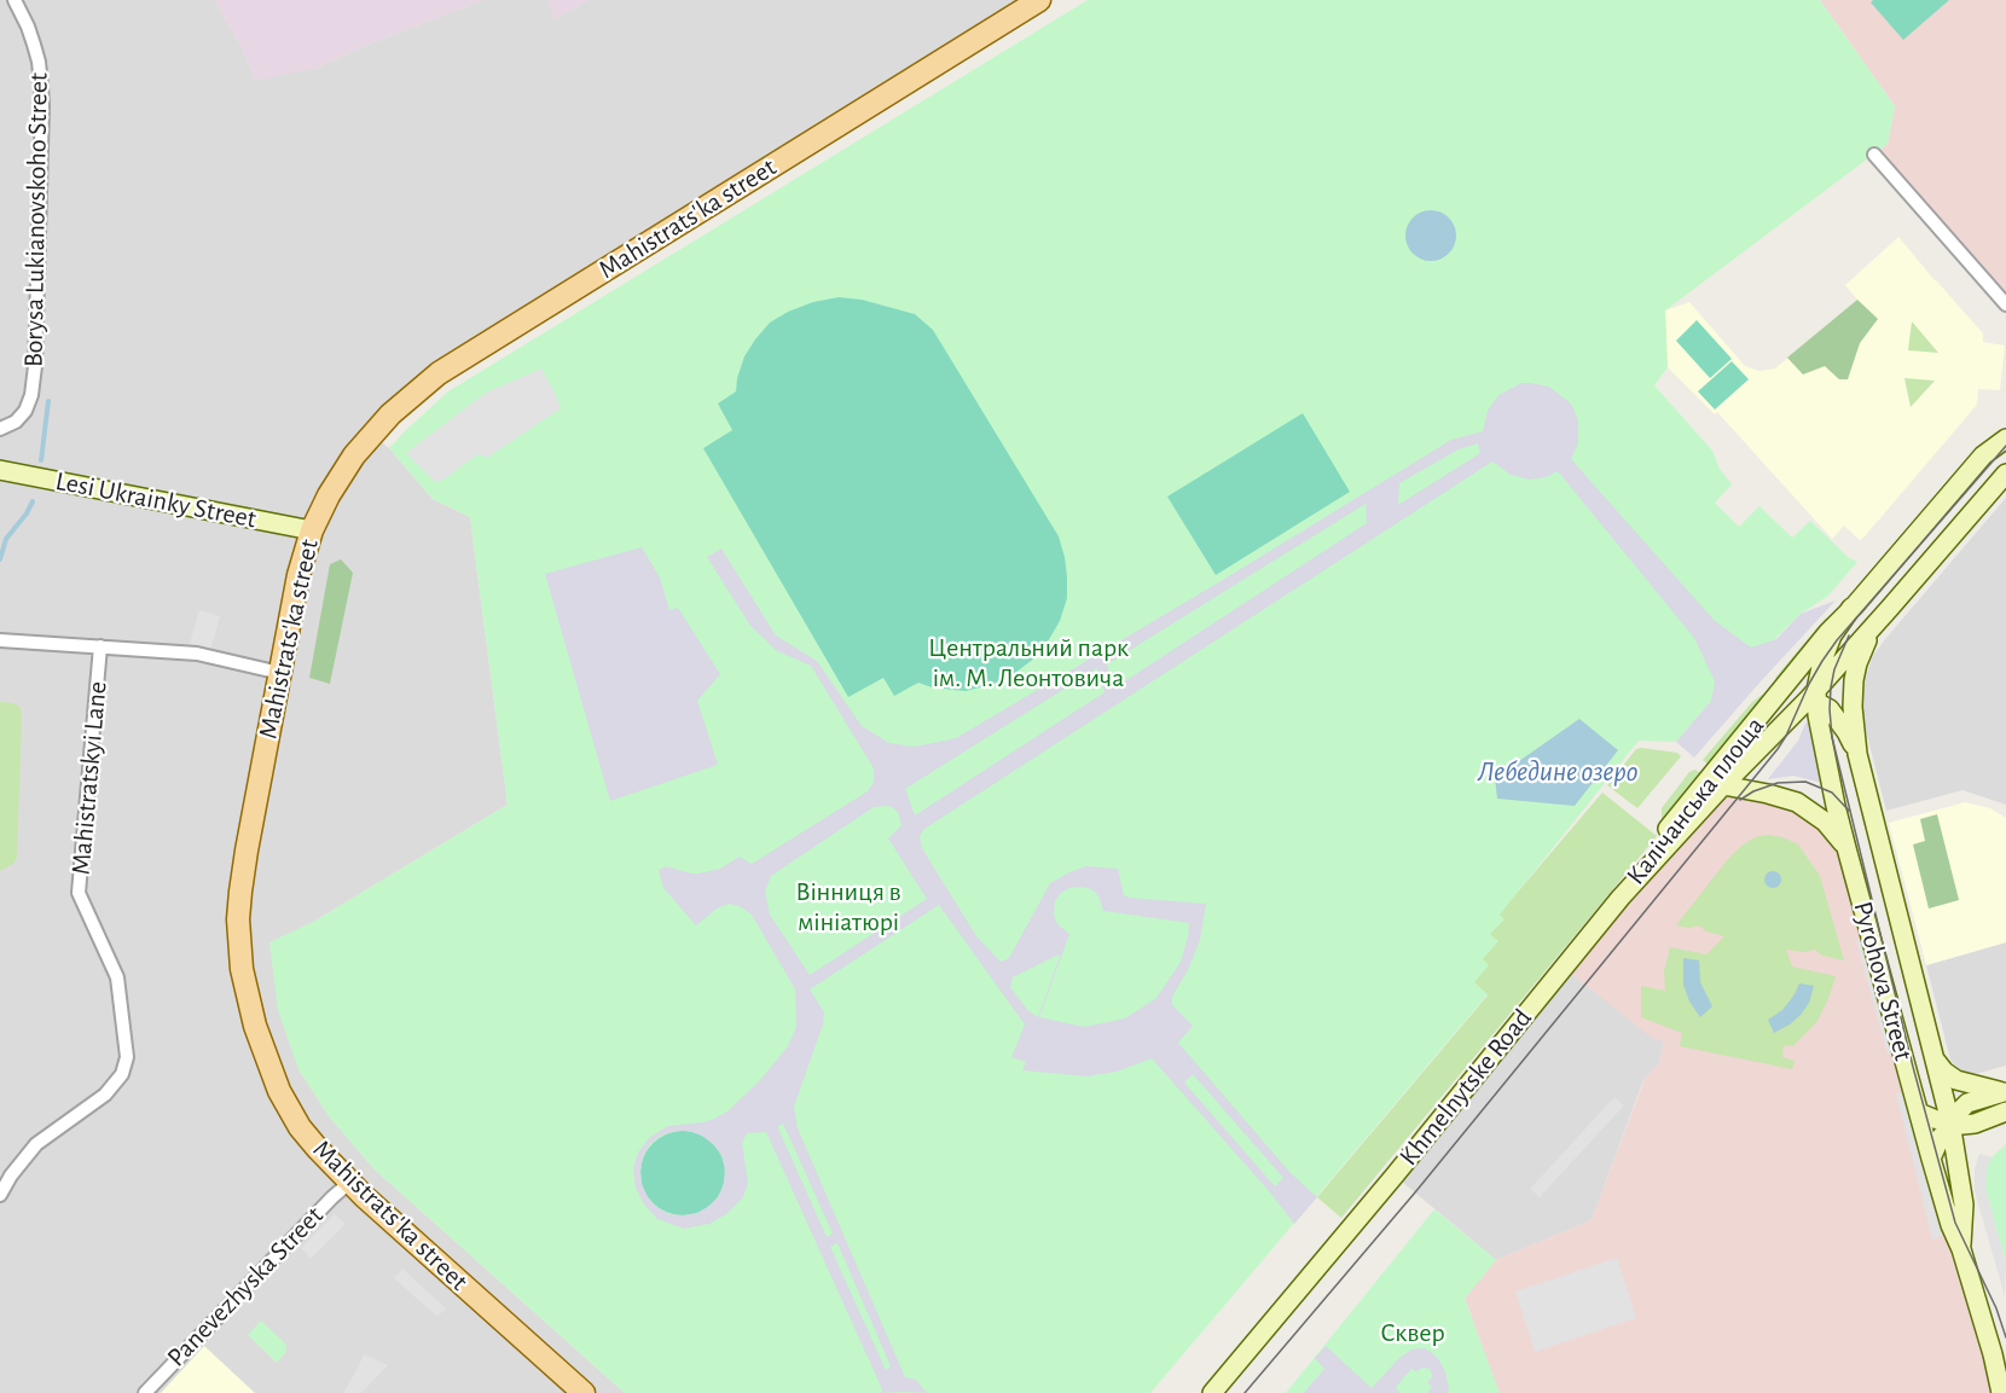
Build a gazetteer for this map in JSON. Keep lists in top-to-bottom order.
{
  "streets": {
    "main road": [
      "Mahistrats'ka street",
      "Lesi Ukrainky Street",
      "Калічанська площа",
      "Pyrohova Street",
      "Khmelnytske Road"
    ],
    "street": ["Borysa Lukianovskoho Street", "Mahistratskyi Lane", "Panevezhyska Street"]
  },
  "crossings": [
    ["Mahistrats'ka street", "Lesi Ukrainky Street"],
    ["Mahistrats'ka street", "Mahistratskyi Lane"],
    ["Mahistrats'ka street", "Panevezhyska Street"],
    ["Калічанська площа", "Pyrohova Street"],
    ["Калічанська площа", "Khmelnytske Road"]
  ],
  "water": ["Лебедине озеро"],
  "parks": ["Центральний парк ім. М. Леонтовича", "Вінниця в мініатюрі", "Сквер"]
}
